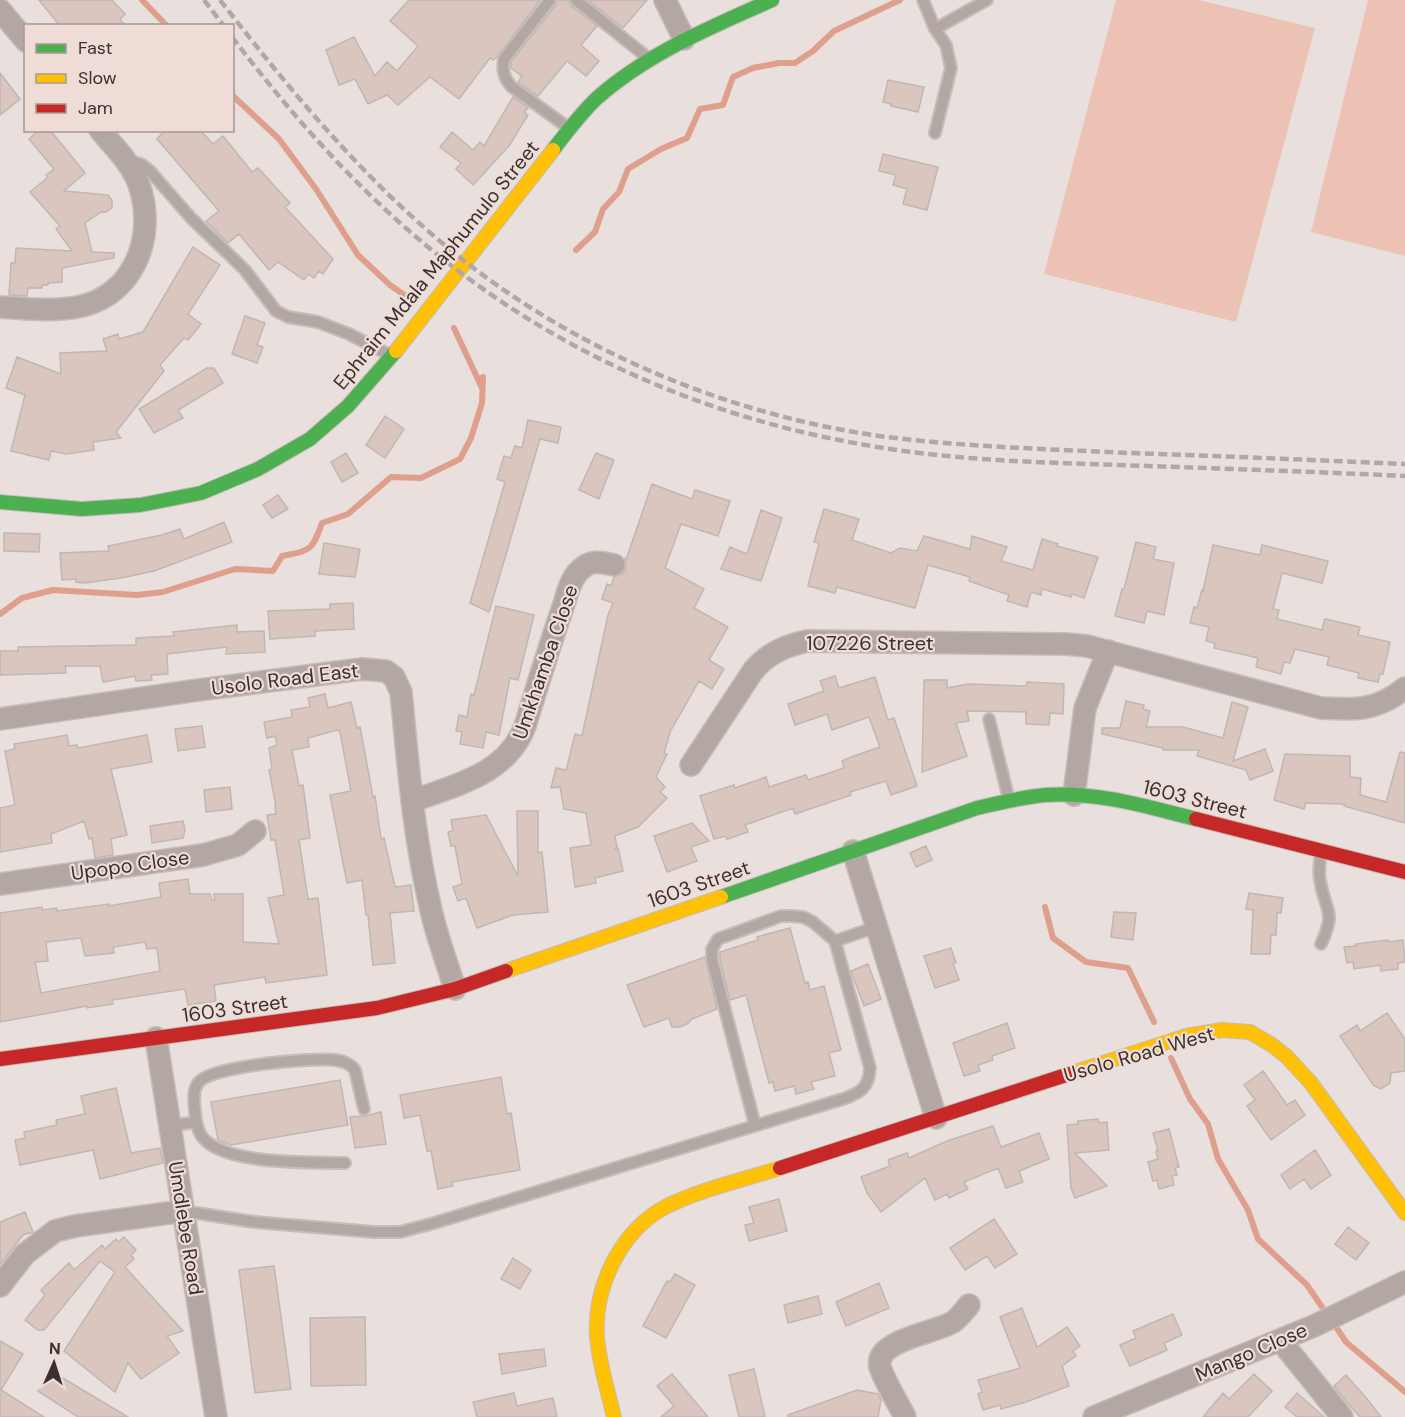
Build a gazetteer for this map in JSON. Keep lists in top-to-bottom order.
{
  "streets": {
    "street": [
      "Ephraim Mdala Maphumulo Street",
      "107226 Street",
      "Umkhamba Close",
      "Usolo Road East",
      "1603 Street",
      "Upopo Close",
      "Usolo Road West",
      "Umdlebe Road",
      "Mango Close"
    ]
  },
  "crossings": [
    ["Umkhamba Close", "Usolo Road East"],
    ["Usolo Road East", "1603 Street"],
    ["1603 Street", "Umdlebe Road"]
  ],
  "legend": ["Fast", "Slow", "Jam"],
  "north": "top"
}
